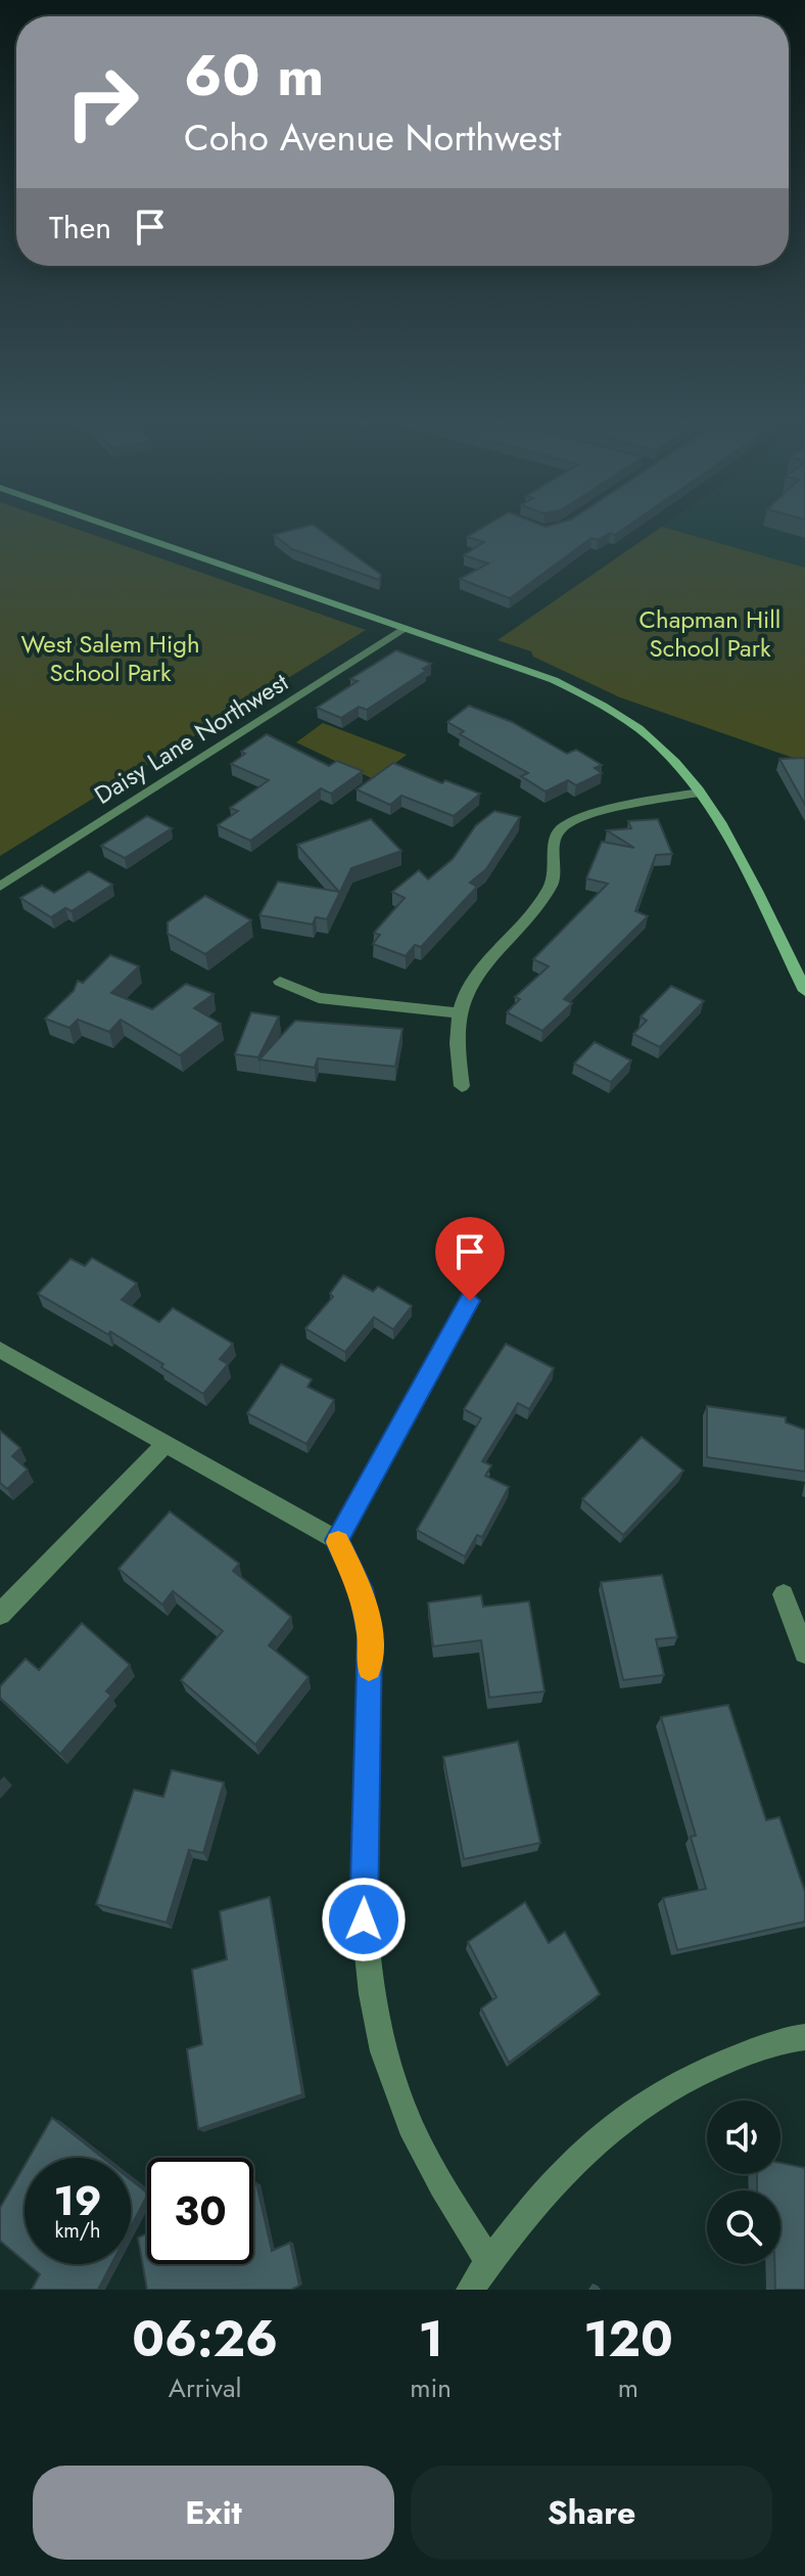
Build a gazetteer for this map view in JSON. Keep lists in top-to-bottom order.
{
  "streets": {
    "street": ["Daisy Lane Northwest"]
  },
  "parks": ["Chapman Hill School Park", "West Salem High School Park"],
  "page": {
    "turn": ["60 m", "Coho Avenue Northwest"],
    "then": "Then",
    "speed": "19 km/h",
    "limit": "30",
    "eta": [
      "06:26",
      "Arrival",
      "1",
      "min",
      "120",
      "m"
    ],
    "buttons": ["Exit", "Share"]
  }
}
